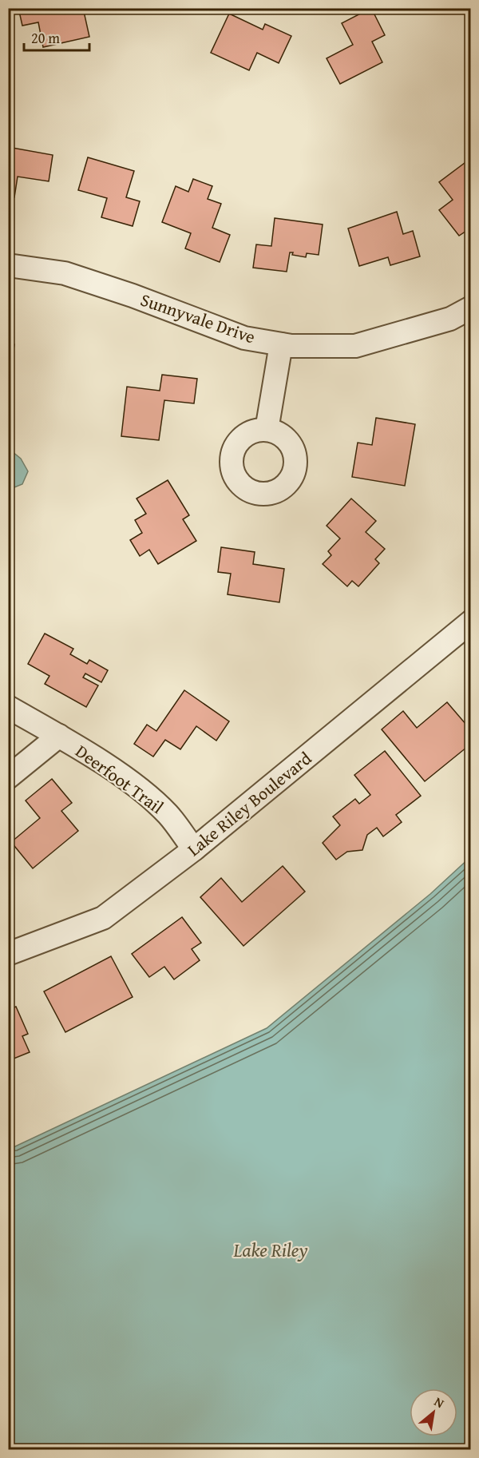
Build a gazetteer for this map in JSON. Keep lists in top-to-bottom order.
{
  "streets": {
    "street": ["Sunnyvale Drive", "Deerfoot Trail", "Lake Riley Boulevard"]
  },
  "crossings": [
    ["Deerfoot Trail", "Lake Riley Boulevard"]
  ],
  "water": ["Lake Riley"],
  "scale_bar": "20 m",
  "north": "top right"
}
